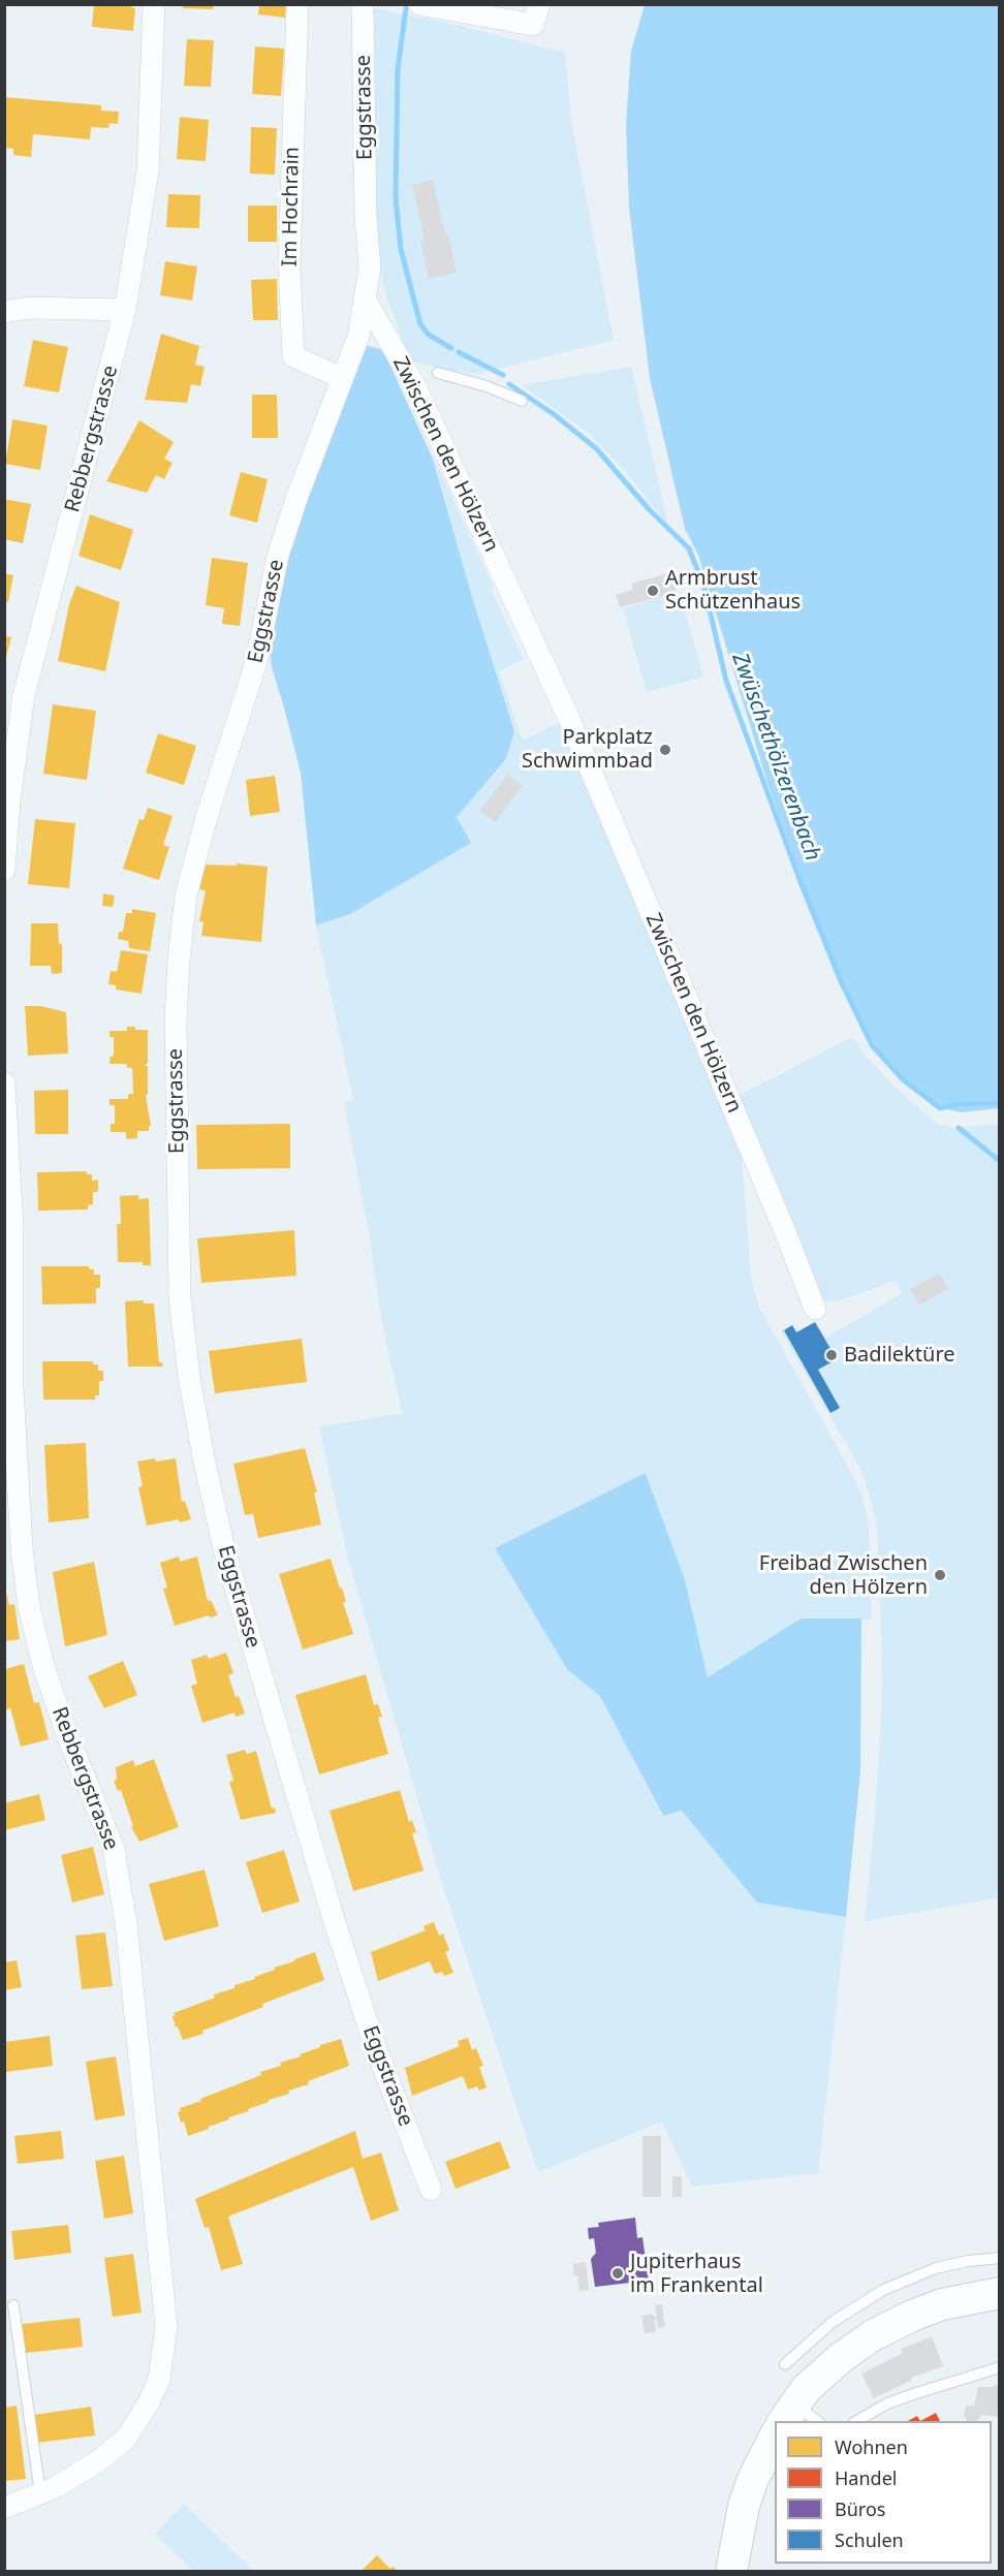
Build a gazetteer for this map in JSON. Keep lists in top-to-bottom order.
{
  "streets": {
    "street": [
      "Eggstrasse",
      "Im Hochrain",
      "Rebbergstrasse",
      "Zwischen den Hölzern"
    ]
  },
  "crossings": [
    ["Eggstrasse", "Im Hochrain"],
    ["Eggstrasse", "Zwischen den Hölzern"]
  ],
  "water": ["Zwüschethölzerenbach"],
  "places": [
    "Armbrust Schützenhaus",
    "Parkplatz Schwimmbad",
    "Badilektüre",
    "Freibad Zwischen den Hölzern",
    "Jupiterhaus im Frankental"
  ],
  "legend": [
    "Wohnen",
    "Handel",
    "Büros",
    "Schulen"
  ]
}
